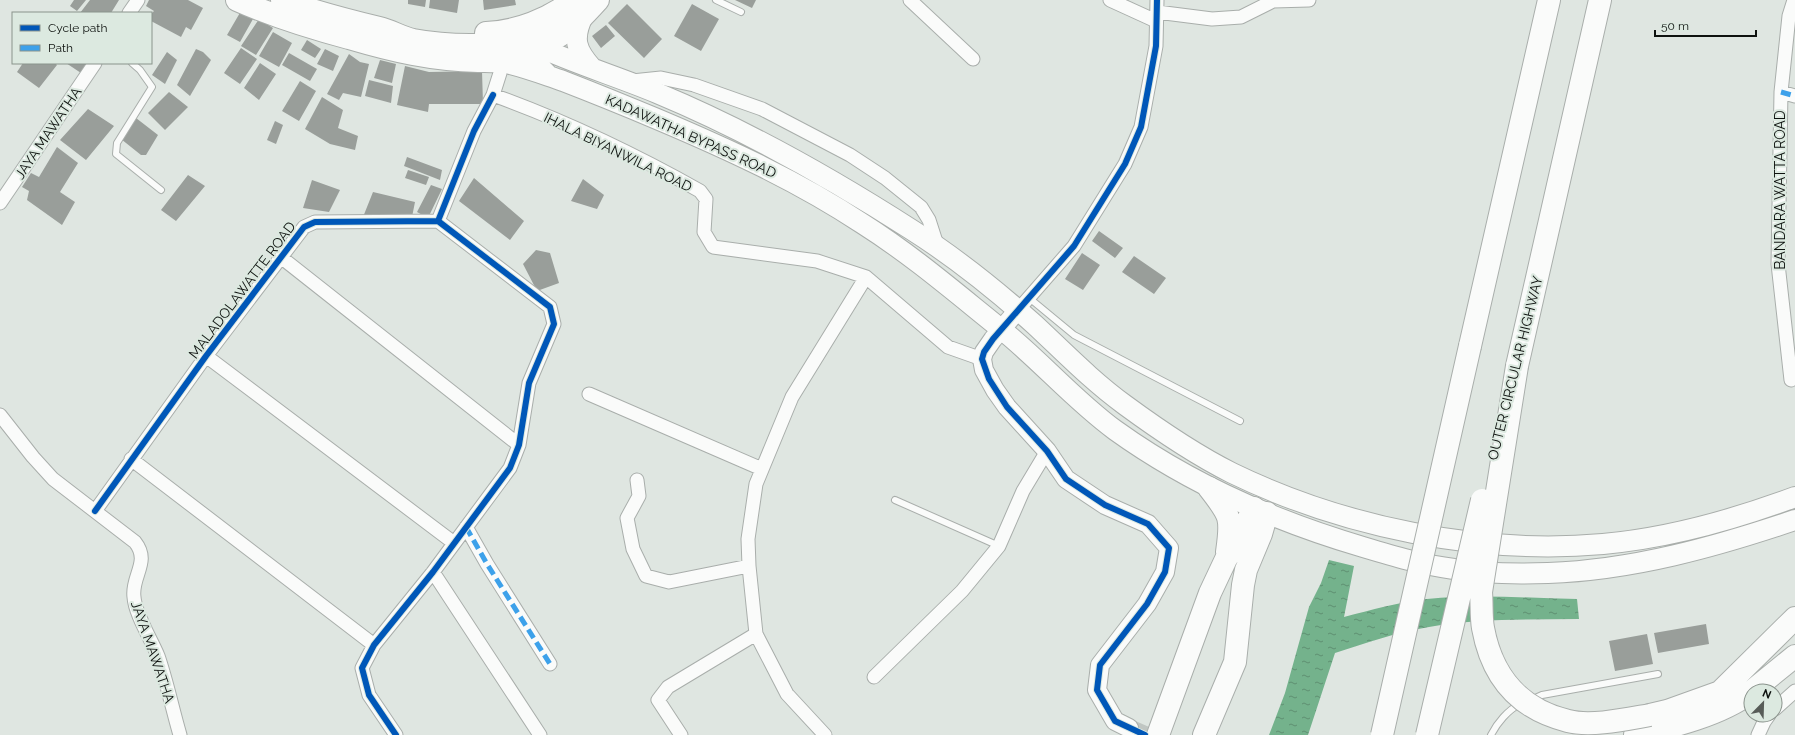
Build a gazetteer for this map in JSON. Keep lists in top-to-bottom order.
{
  "streets": {
    "highway": ["OUTER CIRCULAR HIGHWAY"],
    "main road": ["KADAWATHA BYPASS ROAD"],
    "street": [
      "JAYA MAWATHA",
      "IHALA BIYANWILA ROAD",
      "BANDARA WATTA ROAD",
      "MALADOLAWATTE ROAD"
    ]
  },
  "crossings": [
    ["JAYA MAWATHA", "MALADOLAWATTE ROAD"]
  ],
  "legend": ["Cycle path", "Path"],
  "scale_bar": "50 m",
  "north": "top right"
}
